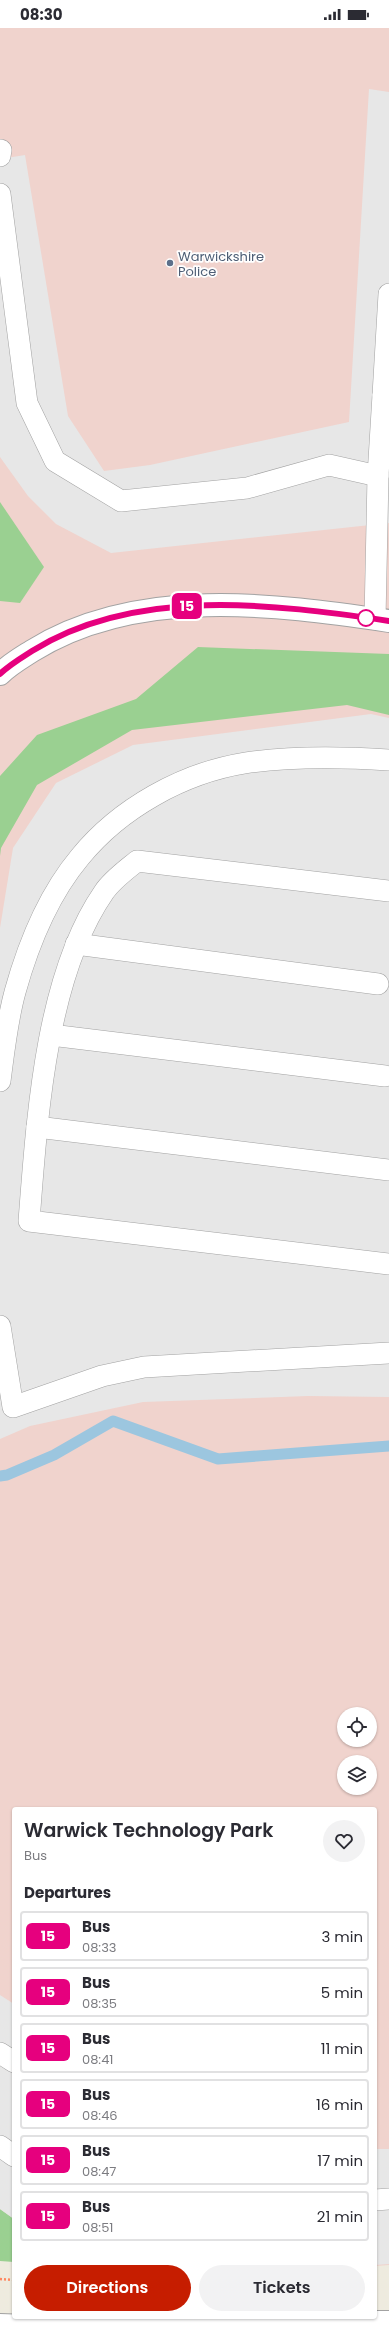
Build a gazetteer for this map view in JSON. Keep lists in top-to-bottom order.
{
  "places": ["Warwickshire Police"],
  "lines": ["bus line 15"],
  "page": {
    "status": "08:30",
    "on_map": "15",
    "heading": [
      ["Warwick Technology Park", "Bus"],
      "Departures"
    ],
    "list": [
      {
        "mark": "15",
        "name": "Bus",
        "note": "08:33",
        "value": "3 min"
      },
      {
        "mark": "15",
        "name": "Bus",
        "note": "08:35",
        "value": "5 min"
      },
      {
        "mark": "15",
        "name": "Bus",
        "note": "08:41",
        "value": "11 min"
      },
      {
        "mark": "15",
        "name": "Bus",
        "note": "08:46",
        "value": "16 min"
      },
      {
        "mark": "15",
        "name": "Bus",
        "note": "08:47",
        "value": "17 min"
      },
      {
        "mark": "15",
        "name": "Bus",
        "note": "08:51",
        "value": "21 min"
      }
    ],
    "buttons": ["Directions", "Tickets"]
  }
}
